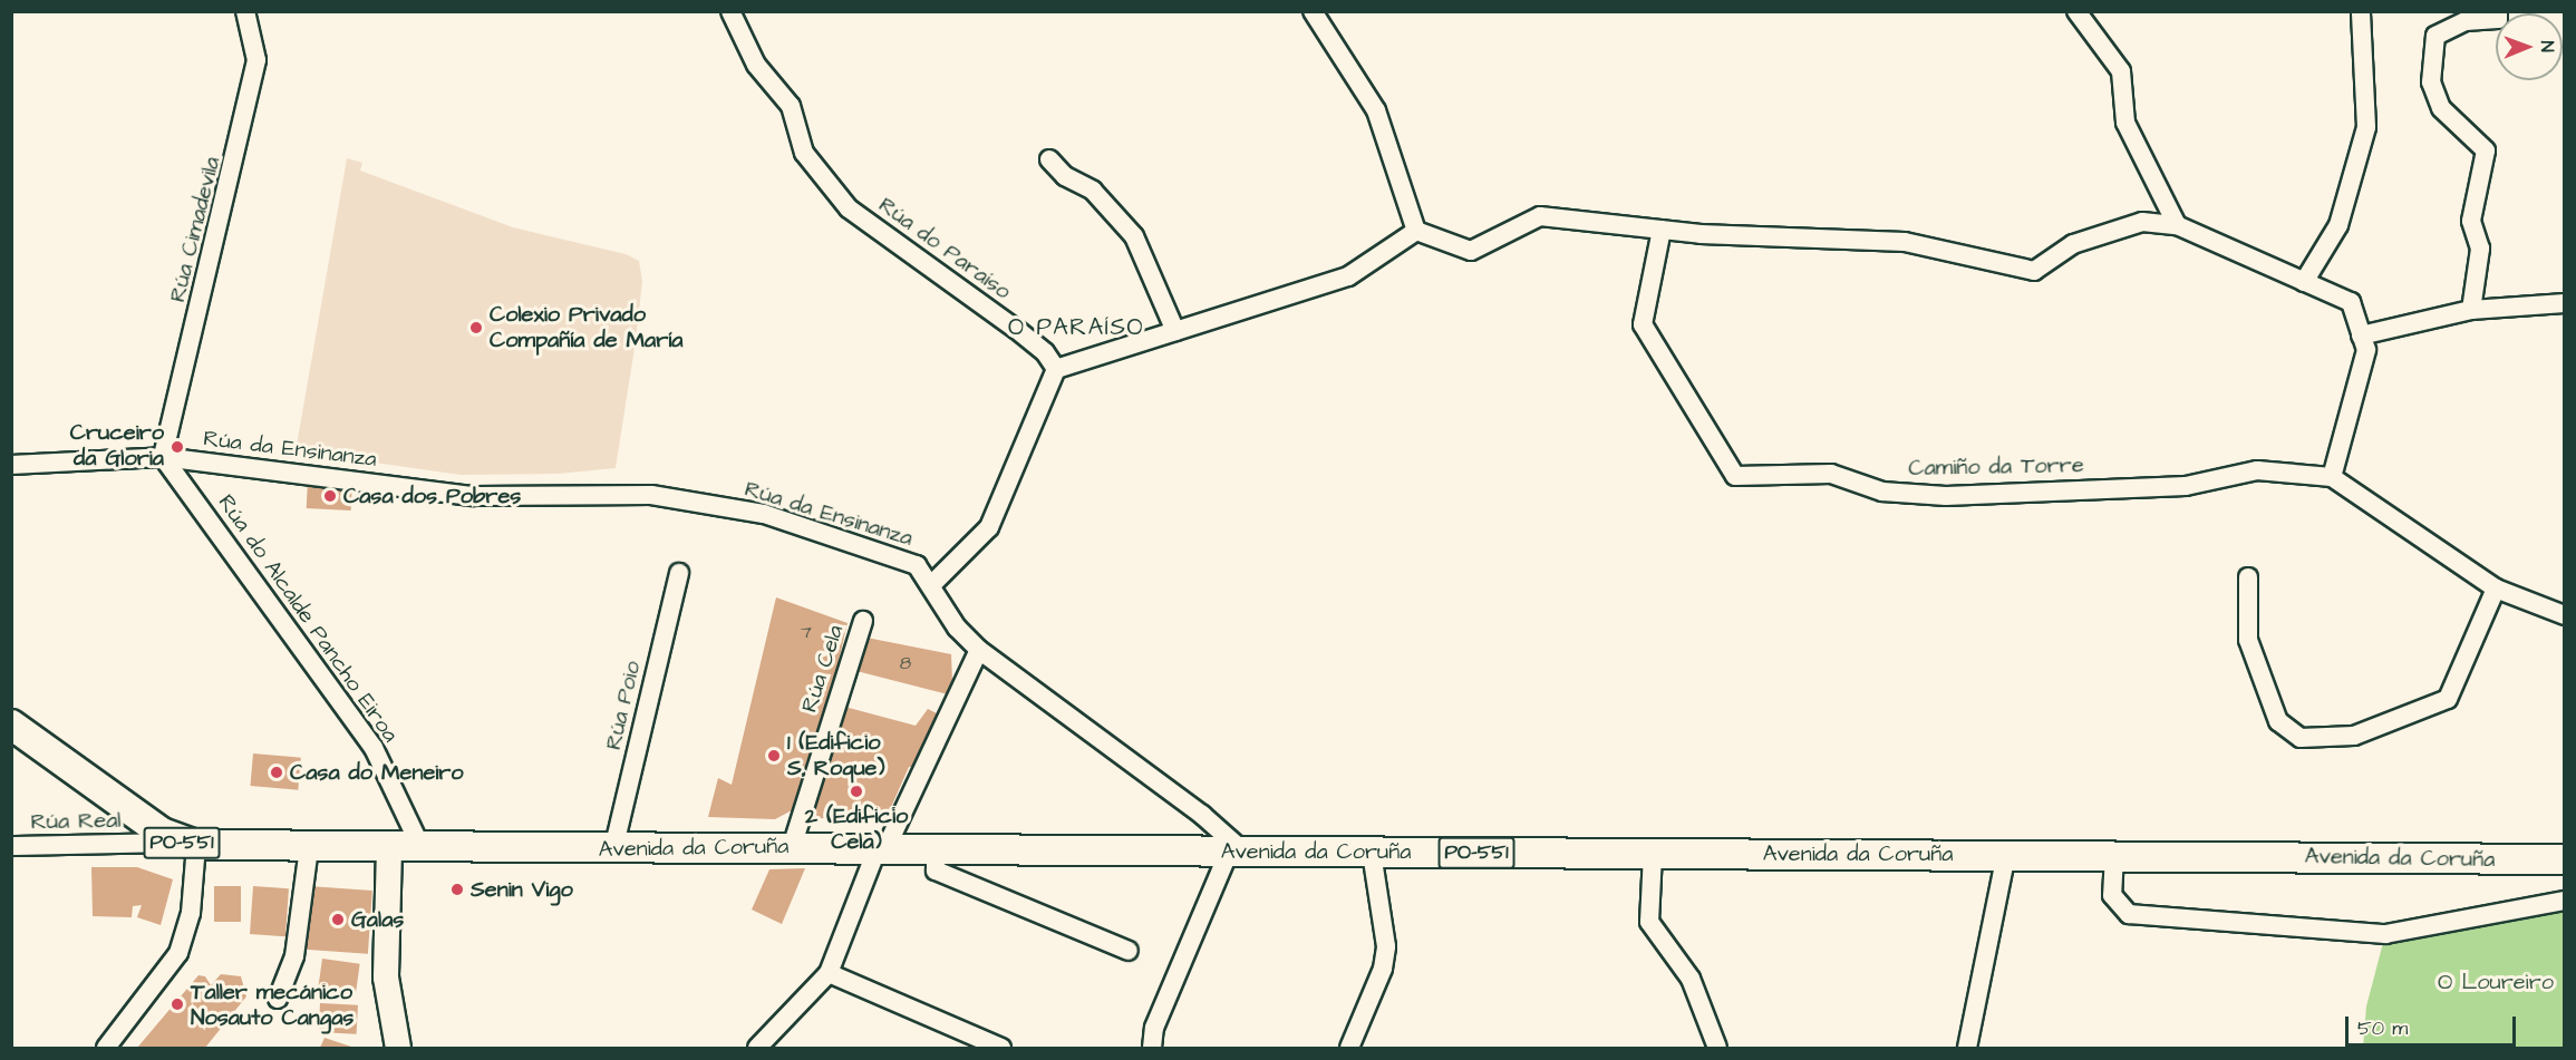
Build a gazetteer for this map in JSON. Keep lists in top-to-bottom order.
{
  "streets": {
    "main road": ["PO-551", "Avenida da Coruña"],
    "street": [
      "Rúa Cimadevila",
      "Rúa do Paraíso",
      "Rúa da Ensinanza",
      "Camiño da Torre",
      "Rúa do Alcalde Pancho Eiroa",
      "Rúa Cela",
      "Rúa Poio",
      "Rúa Real"
    ]
  },
  "crossings": [
    ["Rúa Cimadevila", "Rúa da Ensinanza"],
    ["Rúa Cimadevila", "Rúa do Alcalde Pancho Eiroa"],
    ["Rúa da Ensinanza", "Rúa do Alcalde Pancho Eiroa"],
    ["Rúa da Ensinanza", "Avenida da Coruña"],
    ["Rúa do Alcalde Pancho Eiroa", "Avenida da Coruña"],
    ["Rúa Cela", "Avenida da Coruña"],
    ["Rúa Poio", "Avenida da Coruña"],
    ["Rúa Real", "PO-551"],
    ["PO-551", "Avenida da Coruña"]
  ],
  "districts": ["O PARAÍSO"],
  "parks": ["O Loureiro"],
  "places": [
    "Colexio Privado Compañía de María",
    "Cruceiro da Gloria",
    "Casa dos Pobres",
    "1 (Edificio S. Roque)",
    "Casa do Meneiro",
    "2 (Edificio Cela)",
    "Senin Vigo",
    "Galas",
    "Taller mecánico Nosauto Cangas"
  ],
  "house_numbers": ["7", "8"],
  "scale_bar": "50 m",
  "north": "right"
}
